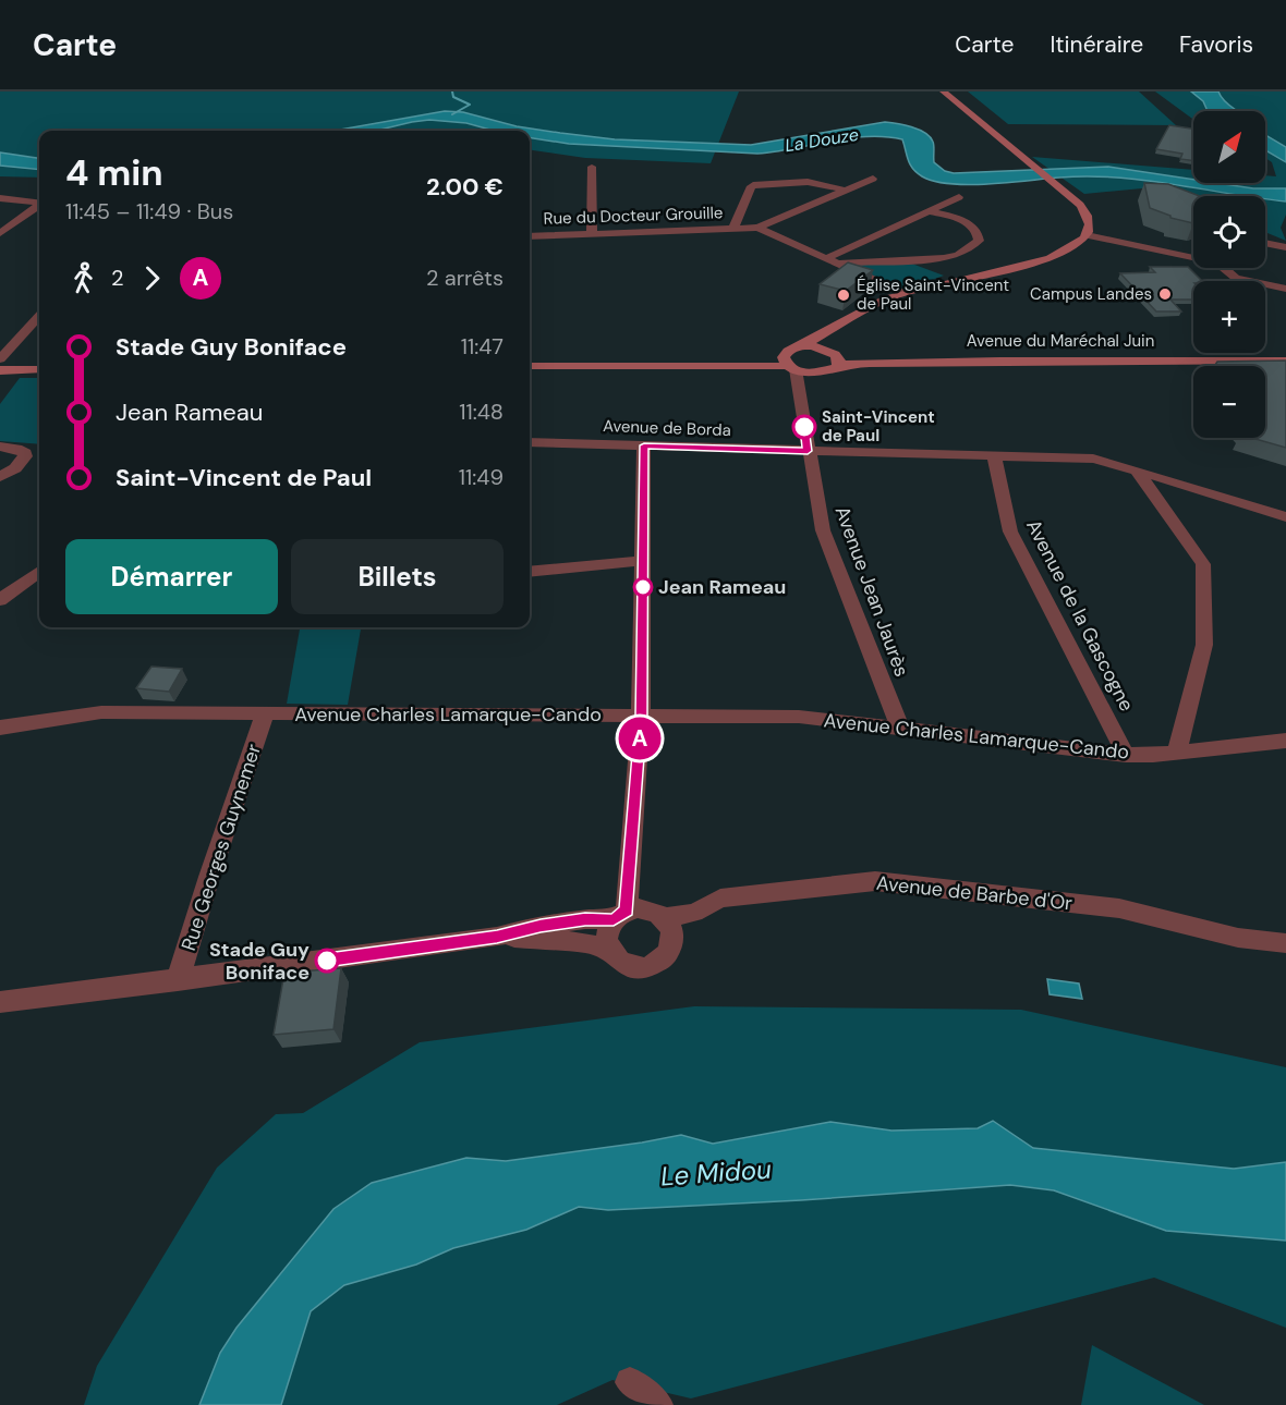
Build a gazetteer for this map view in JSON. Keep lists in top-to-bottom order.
{
  "streets": {
    "main road": ["Avenue du Maréchal Juin"],
    "street": [
      "Rue du Docteur Grouille",
      "Avenue de Borda",
      "Avenue Jean Jaurès",
      "Avenue de la Gascogne",
      "Avenue Charles Lamarque-Cando",
      "Rue Georges Guynemer",
      "Avenue de Barbe d'Or"
    ]
  },
  "crossings": [
    ["Avenue de Borda", "Avenue Jean Jaurès"],
    ["Avenue de Borda", "Avenue de la Gascogne"],
    ["Avenue Jean Jaurès", "Avenue Charles Lamarque-Cando"],
    ["Avenue de la Gascogne", "Avenue Charles Lamarque-Cando"],
    ["Avenue Charles Lamarque-Cando", "Rue Georges Guynemer"]
  ],
  "water": ["La Douze", "Le Midou"],
  "places": [
    "Campus Landes",
    "Église Saint-Vincent de Paul",
    "Saint-Vincent de Paul",
    "Jean Rameau",
    "Stade Guy Boniface"
  ],
  "lines": ["bus line A"],
  "north": "top right",
  "page": {
    "header": "Carte",
    "nav": ["Carte", "Itinéraire", "Favoris"],
    "on_map": "A",
    "map_buttons": ["+", "−"],
    "heading": ["4 min", "11:45 – 11:49 · Bus", "2.00 €"],
    "legs": ["2", "A", "2 arrêts"],
    "list": [
      {
        "name": "Stade Guy Boniface",
        "value": "11:47"
      },
      {
        "name": "Jean Rameau",
        "value": "11:48"
      },
      {
        "name": "Saint-Vincent de Paul",
        "value": "11:49"
      }
    ],
    "buttons": ["Démarrer", "Billets"]
  }
}
